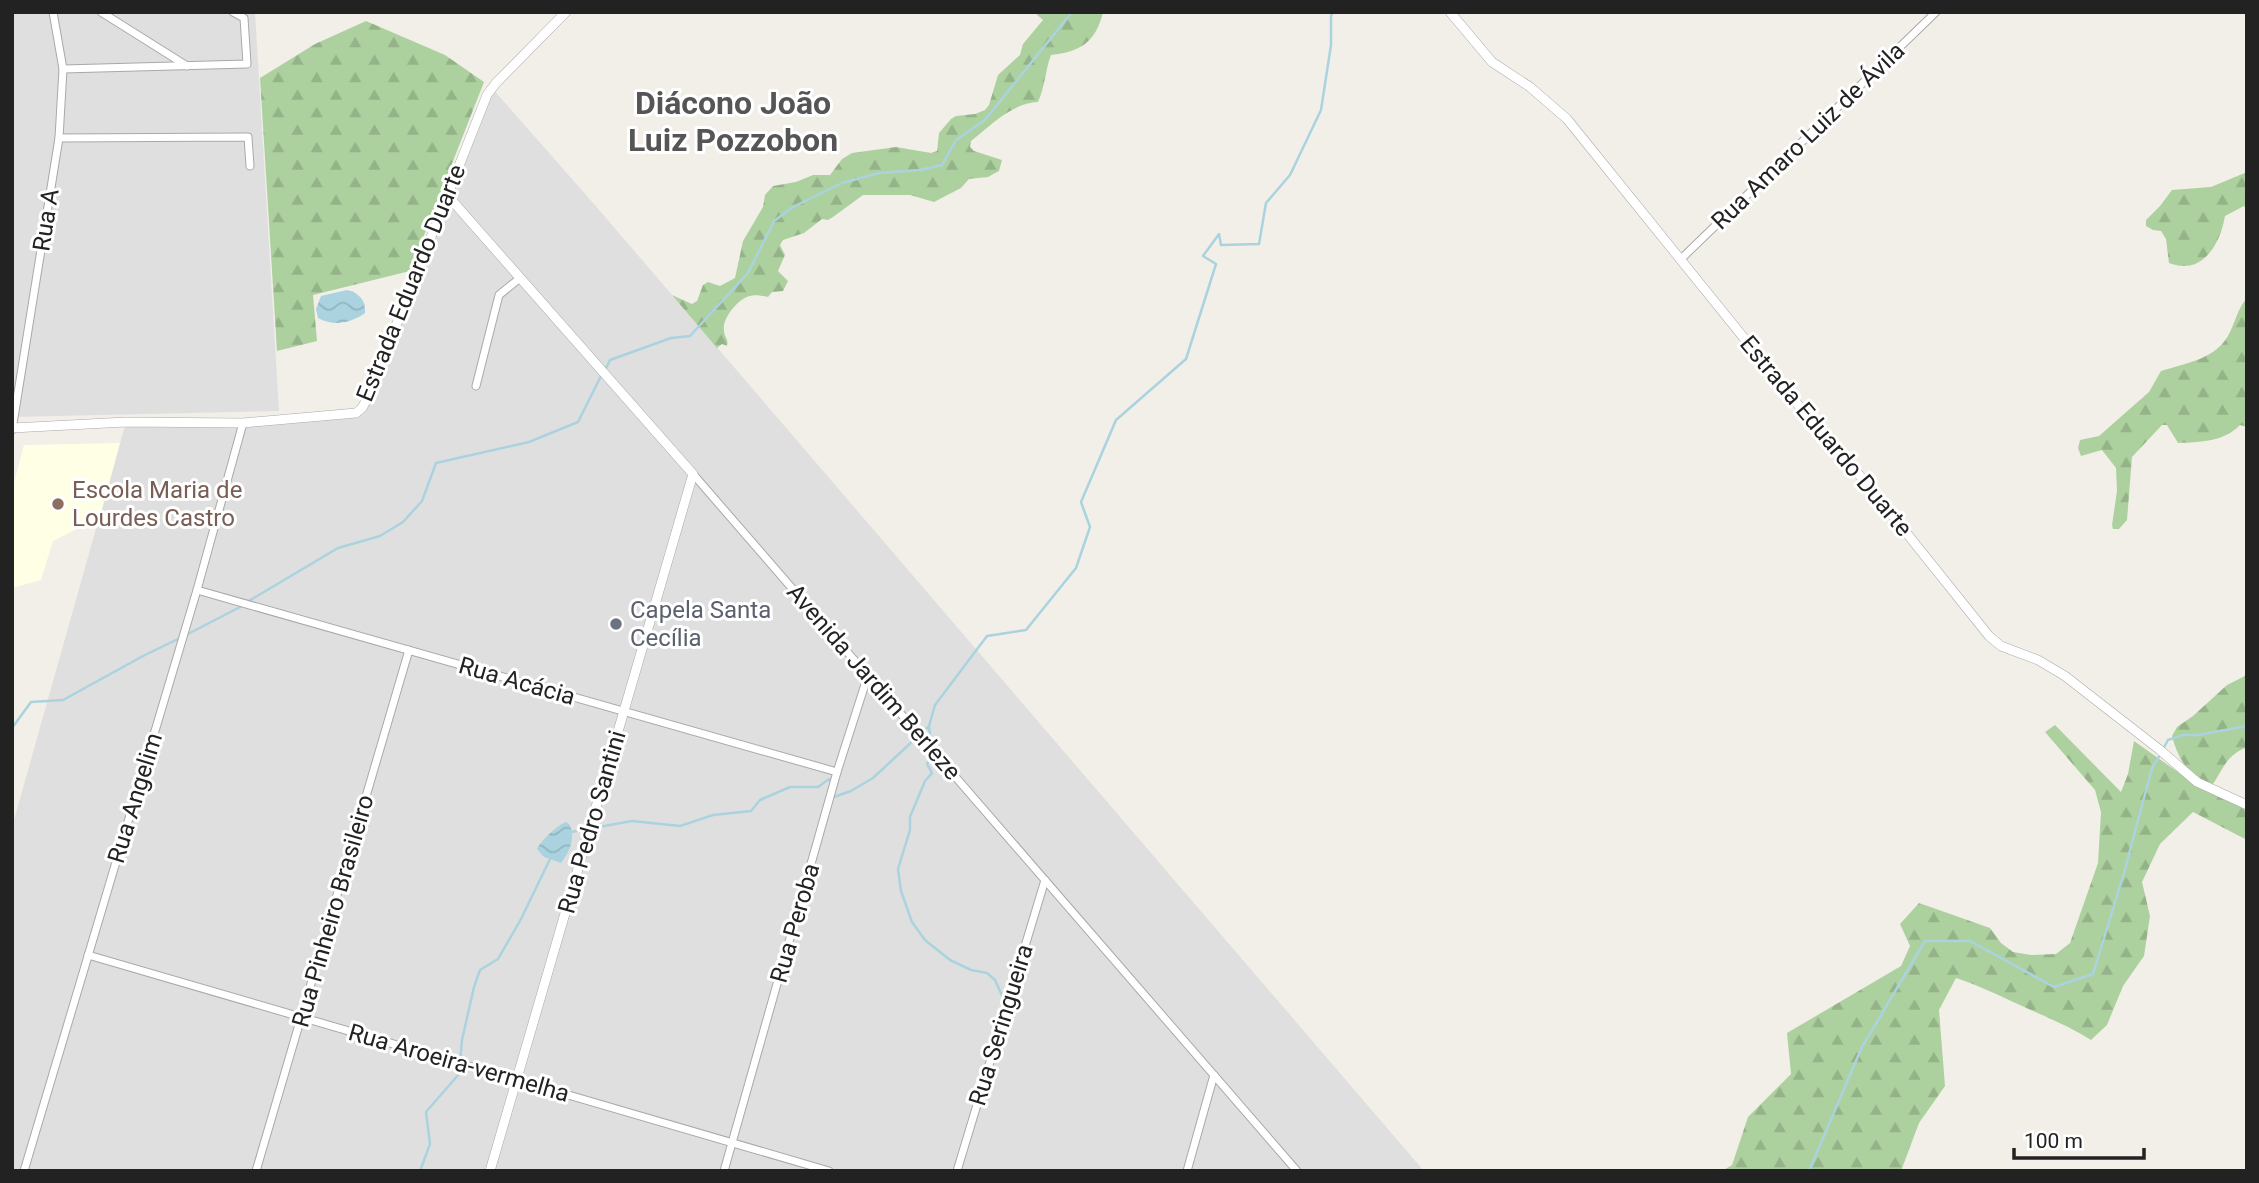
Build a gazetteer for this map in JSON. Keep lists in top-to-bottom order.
{
  "streets": {
    "street": [
      "Rua Amaro Luiz de Ávila",
      "Rua A",
      "Estrada Eduardo Duarte",
      "Rua Acácia",
      "Avenida Jardim Berleze",
      "Rua Angelim",
      "Rua Pedro Santini",
      "Rua Pinheiro Brasileiro",
      "Rua Peroba",
      "Rua Seringueira",
      "Rua Aroeira-vermelha"
    ]
  },
  "crossings": [
    ["Rua Amaro Luiz de Ávila", "Estrada Eduardo Duarte"],
    ["Rua A", "Estrada Eduardo Duarte"],
    ["Estrada Eduardo Duarte", "Avenida Jardim Berleze"],
    ["Estrada Eduardo Duarte", "Rua Angelim"],
    ["Rua Acácia", "Rua Angelim"],
    ["Rua Acácia", "Rua Pedro Santini"],
    ["Rua Acácia", "Rua Pinheiro Brasileiro"],
    ["Rua Acácia", "Rua Peroba"],
    ["Avenida Jardim Berleze", "Rua Pedro Santini"],
    ["Avenida Jardim Berleze", "Rua Peroba"],
    ["Avenida Jardim Berleze", "Rua Seringueira"],
    ["Rua Angelim", "Rua Aroeira-vermelha"],
    ["Rua Pedro Santini", "Rua Aroeira-vermelha"],
    ["Rua Pinheiro Brasileiro", "Rua Aroeira-vermelha"],
    ["Rua Peroba", "Rua Aroeira-vermelha"]
  ],
  "districts": ["Diácono João Luiz Pozzobon"],
  "places": ["Escola Maria de Lourdes Castro", "Capela Santa Cecília"],
  "scale_bar": "100 m"
}
